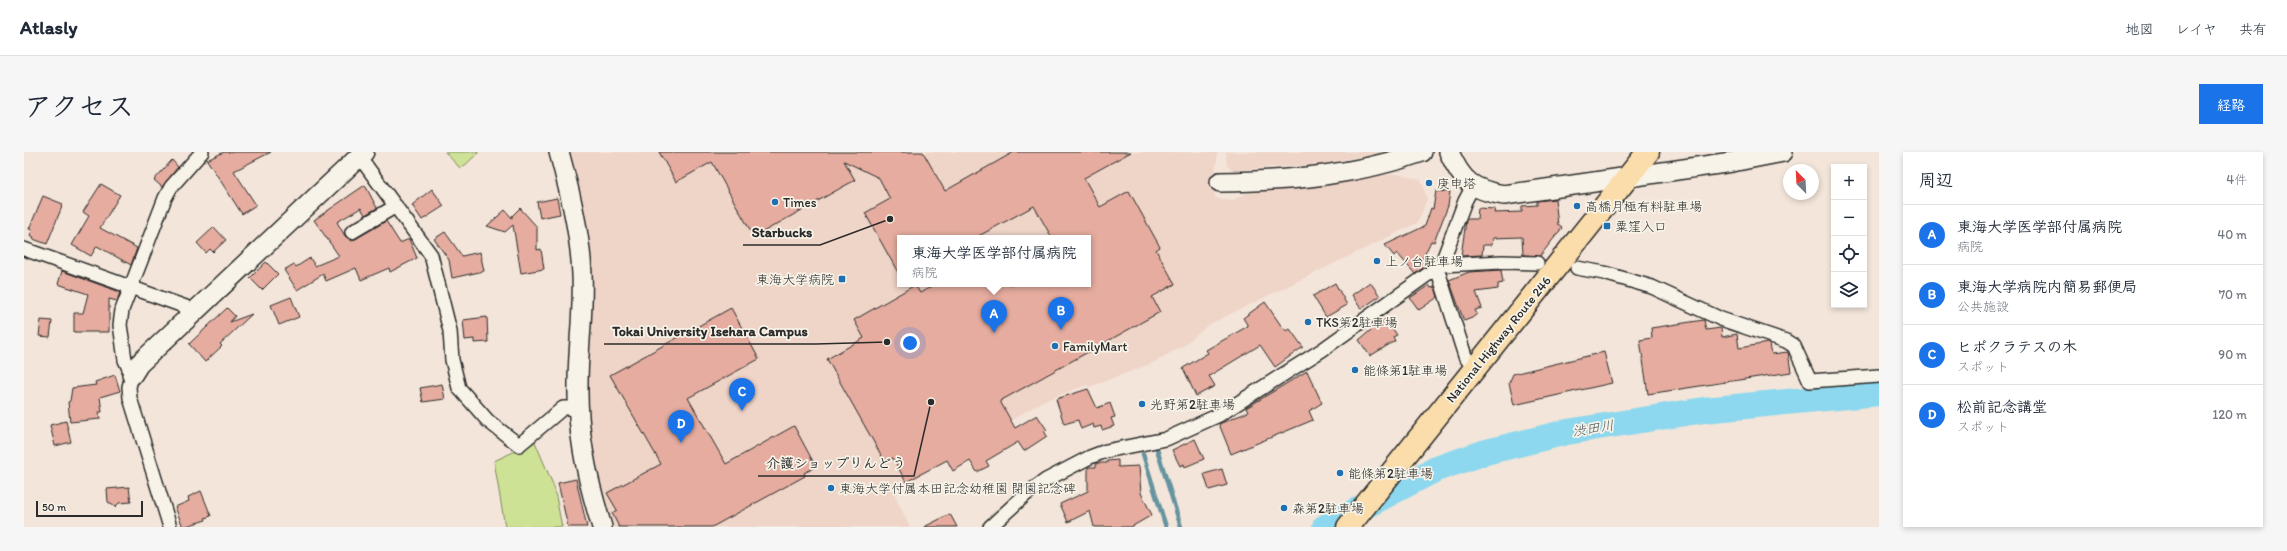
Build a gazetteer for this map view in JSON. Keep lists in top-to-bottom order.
{
  "streets": {
    "highway": ["National Highway Route 246"]
  },
  "water": ["渋田川"],
  "places": {
    "other": [
      "庚申塔",
      "Times",
      "高橋月極有料駐車場",
      "Starbucks",
      "上ノ台駐車場",
      "TKS第2駐車場",
      "Tokai University Isehara Campus",
      "FamilyMart",
      "能條第1駐車場",
      "介護ショップりんどう",
      "光野第2駐車場",
      "能條第2駐車場",
      "東海大学付属本田記念幼稚園 閉園記念碑",
      "森第2駐車場"
    ],
    "transit": ["粟窪入口", "東海大学病院"]
  },
  "scale_bar": "50 m",
  "north": "top left",
  "page": {
    "header": "Atlasly",
    "nav": ["地図", "レイヤ", "共有"],
    "title": "アクセス",
    "buttons": "経路",
    "heading": ["周辺", "4件"],
    "map_buttons": ["+", "−"],
    "list": [
      {
        "mark": "A",
        "name": "東海大学医学部付属病院",
        "note": "病院",
        "value": "40 m"
      },
      {
        "mark": "B",
        "name": "東海大学病院内簡易郵便局",
        "note": "公共施設",
        "value": "70 m"
      },
      {
        "mark": "C",
        "name": "ヒポクラテスの木",
        "note": "スポット",
        "value": "90 m"
      },
      {
        "mark": "D",
        "name": "松前記念講堂",
        "note": "スポット",
        "value": "120 m"
      }
    ],
    "popup": ["東海大学医学部付属病院", "病院"],
    "pins": [
      "B",
      "A",
      "C",
      "D"
    ],
    "scale": "50 m"
  }
}
